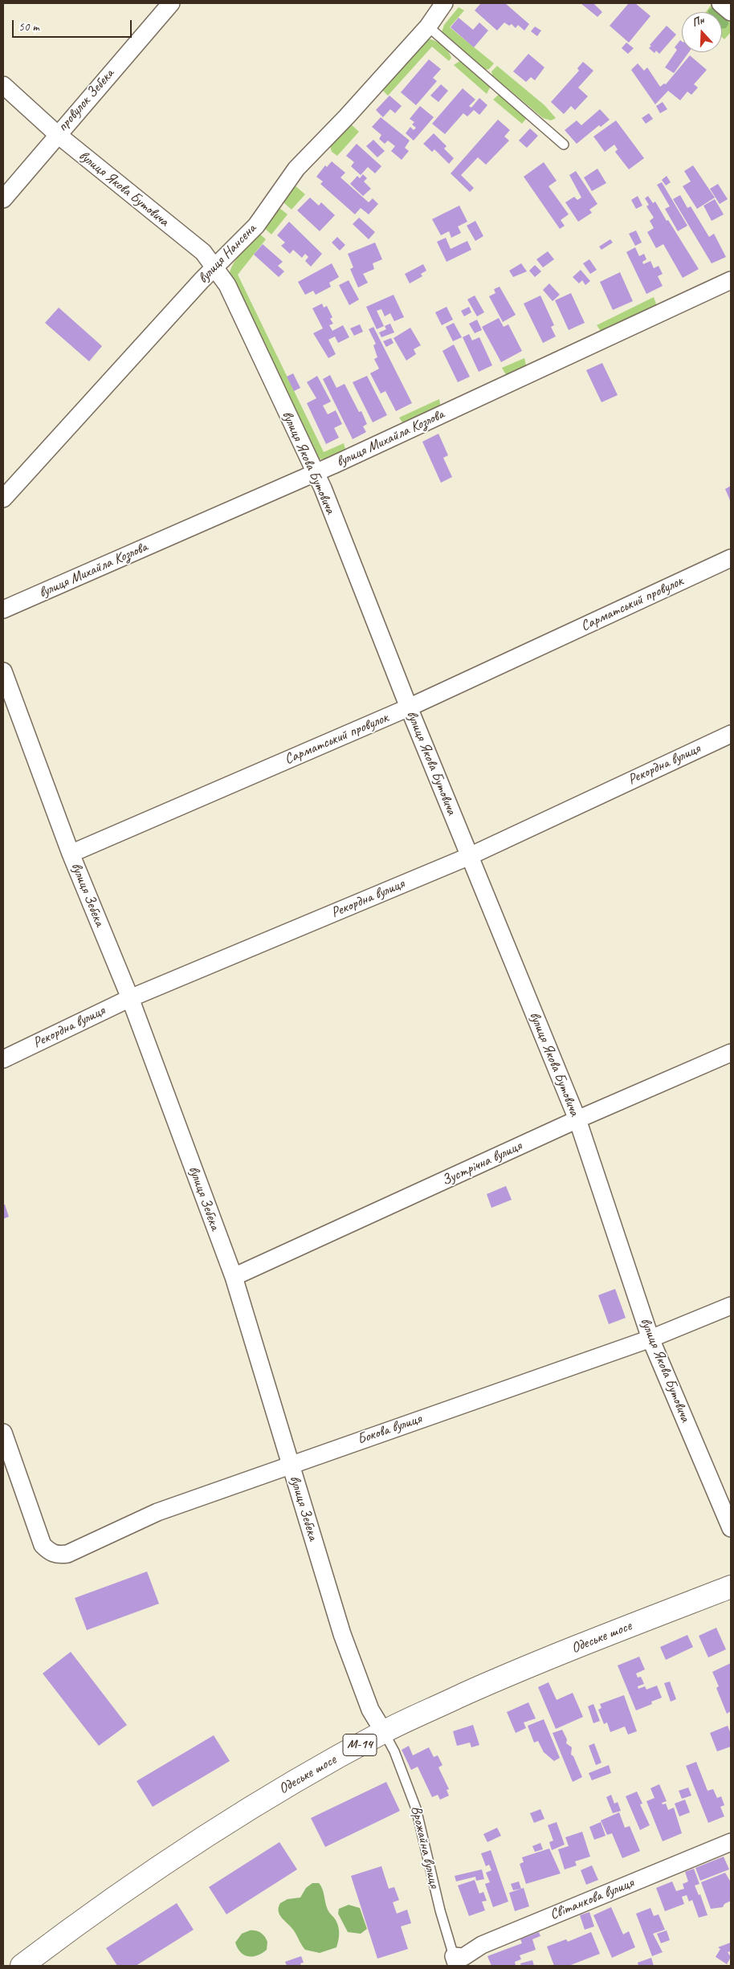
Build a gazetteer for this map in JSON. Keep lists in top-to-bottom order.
{
  "streets": {
    "highway": ["Одеське шосе", "М-14"],
    "street": [
      "провулок Зебека",
      "вулиця Якова Бутовича",
      "вулиця Нансена",
      "вулиця Михайла Козлова",
      "Сарматський провулок",
      "Рекордна вулиця",
      "вулиця Зебека",
      "Зустрічна вулиця",
      "Бокова вулиця",
      "Світанкова вулиця"
    ],
    "lane": ["Врожайна вулиця"]
  },
  "crossings": [
    ["провулок Зебека", "вулиця Якова Бутовича"],
    ["вулиця Якова Бутовича", "вулиця Нансена"],
    ["вулиця Якова Бутовича", "вулиця Михайла Козлова"],
    ["вулиця Якова Бутовича", "Сарматський провулок"],
    ["вулиця Якова Бутовича", "Рекордна вулиця"],
    ["вулиця Якова Бутовича", "Зустрічна вулиця"],
    ["вулиця Якова Бутовича", "Бокова вулиця"],
    ["Сарматський провулок", "вулиця Зебека"],
    ["Рекордна вулиця", "вулиця Зебека"],
    ["вулиця Зебека", "Зустрічна вулиця"],
    ["вулиця Зебека", "Бокова вулиця"],
    ["вулиця Зебека", "Одеське шосе"],
    ["вулиця Зебека", "Врожайна вулиця"],
    ["Одеське шосе", "Врожайна вулиця"],
    ["Врожайна вулиця", "Світанкова вулиця"]
  ],
  "scale_bar": "50 m",
  "north": "top"
}
